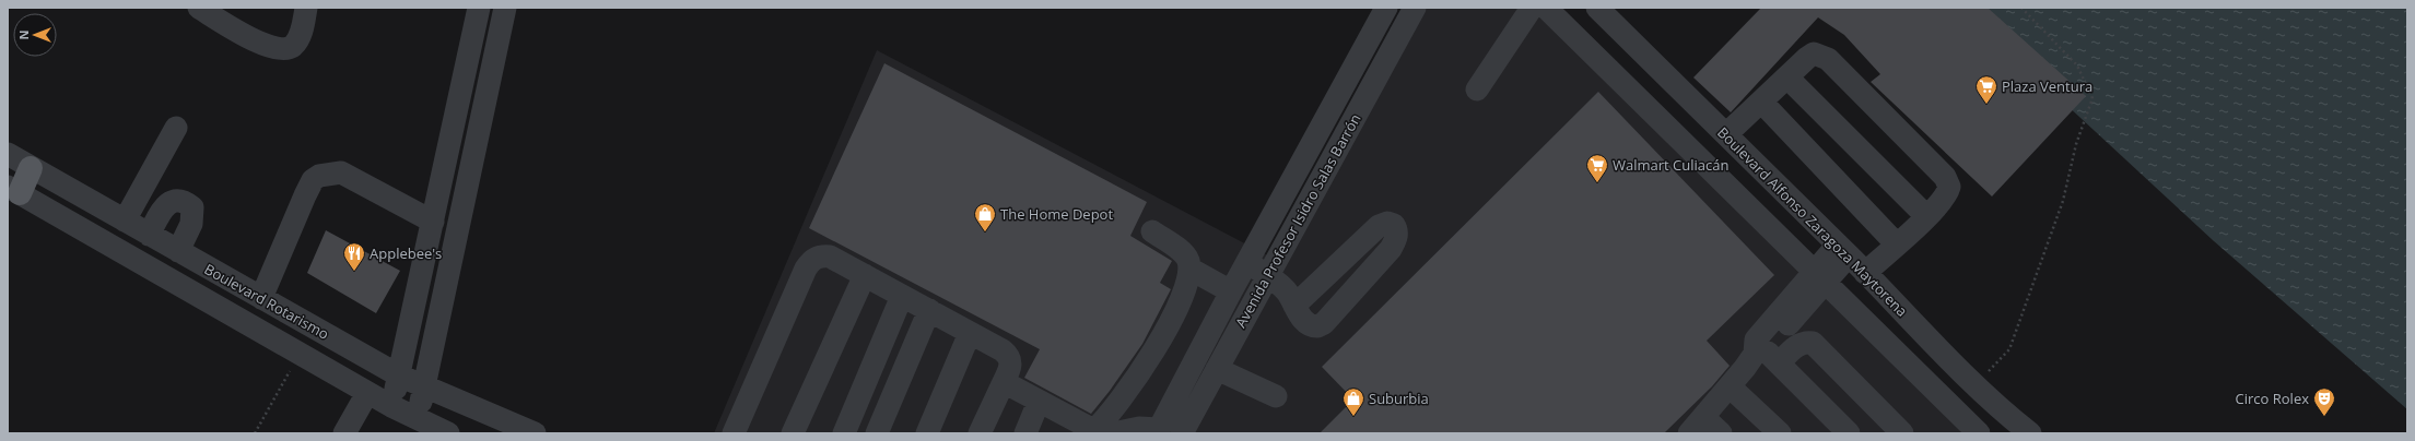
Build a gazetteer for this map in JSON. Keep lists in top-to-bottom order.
{
  "streets": {
    "street": ["Avenida Profesor Isidro Salas Barrón", "Boulevard Alfonso Zaragoza Maytorena", "Boulevard Rotarismo"]
  },
  "places": {
    "supermarket": ["Plaza Ventura", "Walmart Culiacán"],
    "shop": ["The Home Depot", "Suburbia"],
    "restaurant": ["Applebee's"],
    "theatre": ["Circo Rolex"]
  },
  "north": "left"
}
